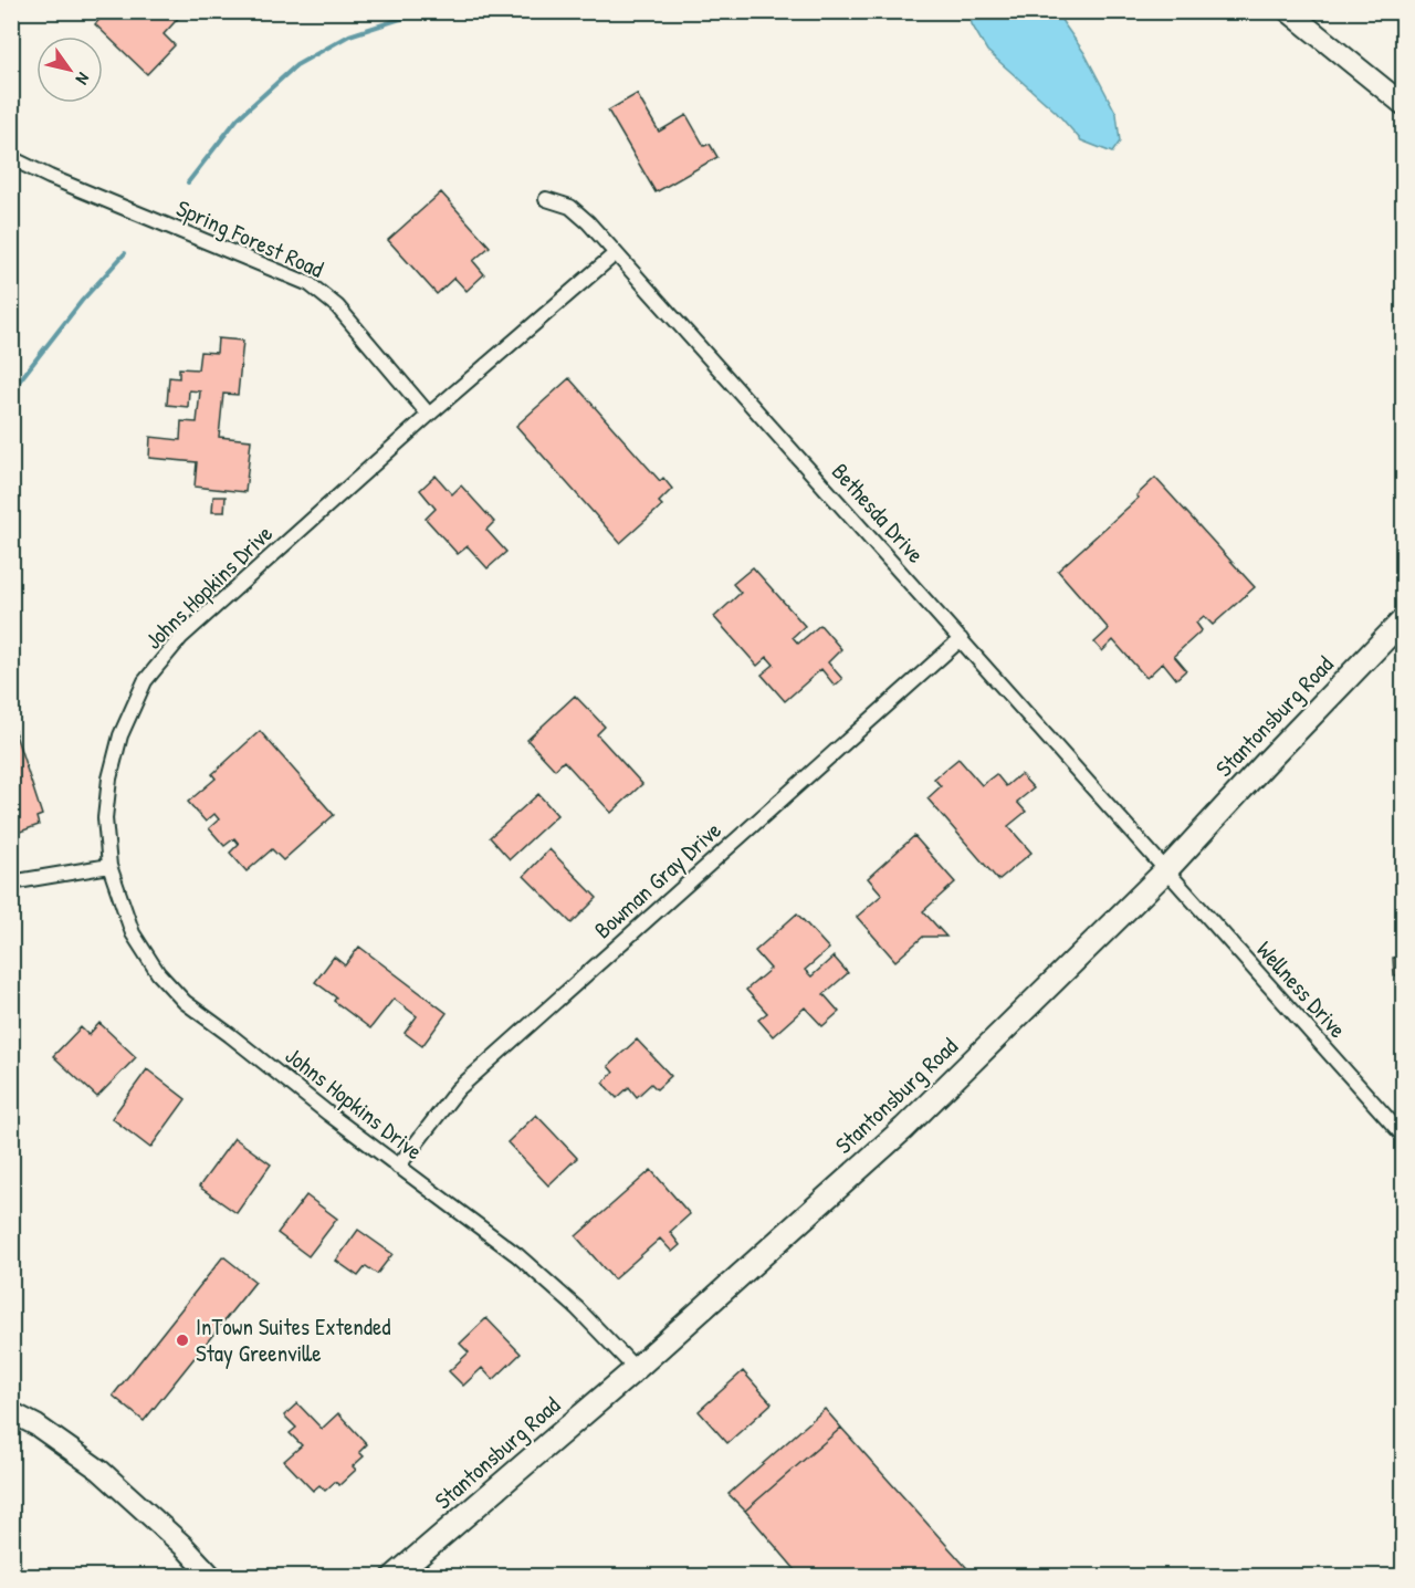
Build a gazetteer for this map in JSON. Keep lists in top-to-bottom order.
{
  "streets": {
    "main road": ["Stantonsburg Road"],
    "street": [
      "Spring Forest Road",
      "Bethesda Drive",
      "Johns Hopkins Drive",
      "Bowman Gray Drive",
      "Wellness Drive"
    ]
  },
  "crossings": [
    ["Spring Forest Road", "Johns Hopkins Drive"],
    ["Bethesda Drive", "Johns Hopkins Drive"],
    ["Bethesda Drive", "Stantonsburg Road"],
    ["Bethesda Drive", "Bowman Gray Drive"],
    ["Bethesda Drive", "Wellness Drive"],
    ["Johns Hopkins Drive", "Stantonsburg Road"],
    ["Johns Hopkins Drive", "Bowman Gray Drive"],
    ["Stantonsburg Road", "Wellness Drive"]
  ],
  "places": ["InTown Suites Extended Stay Greenville"],
  "north": "bottom right"
}
